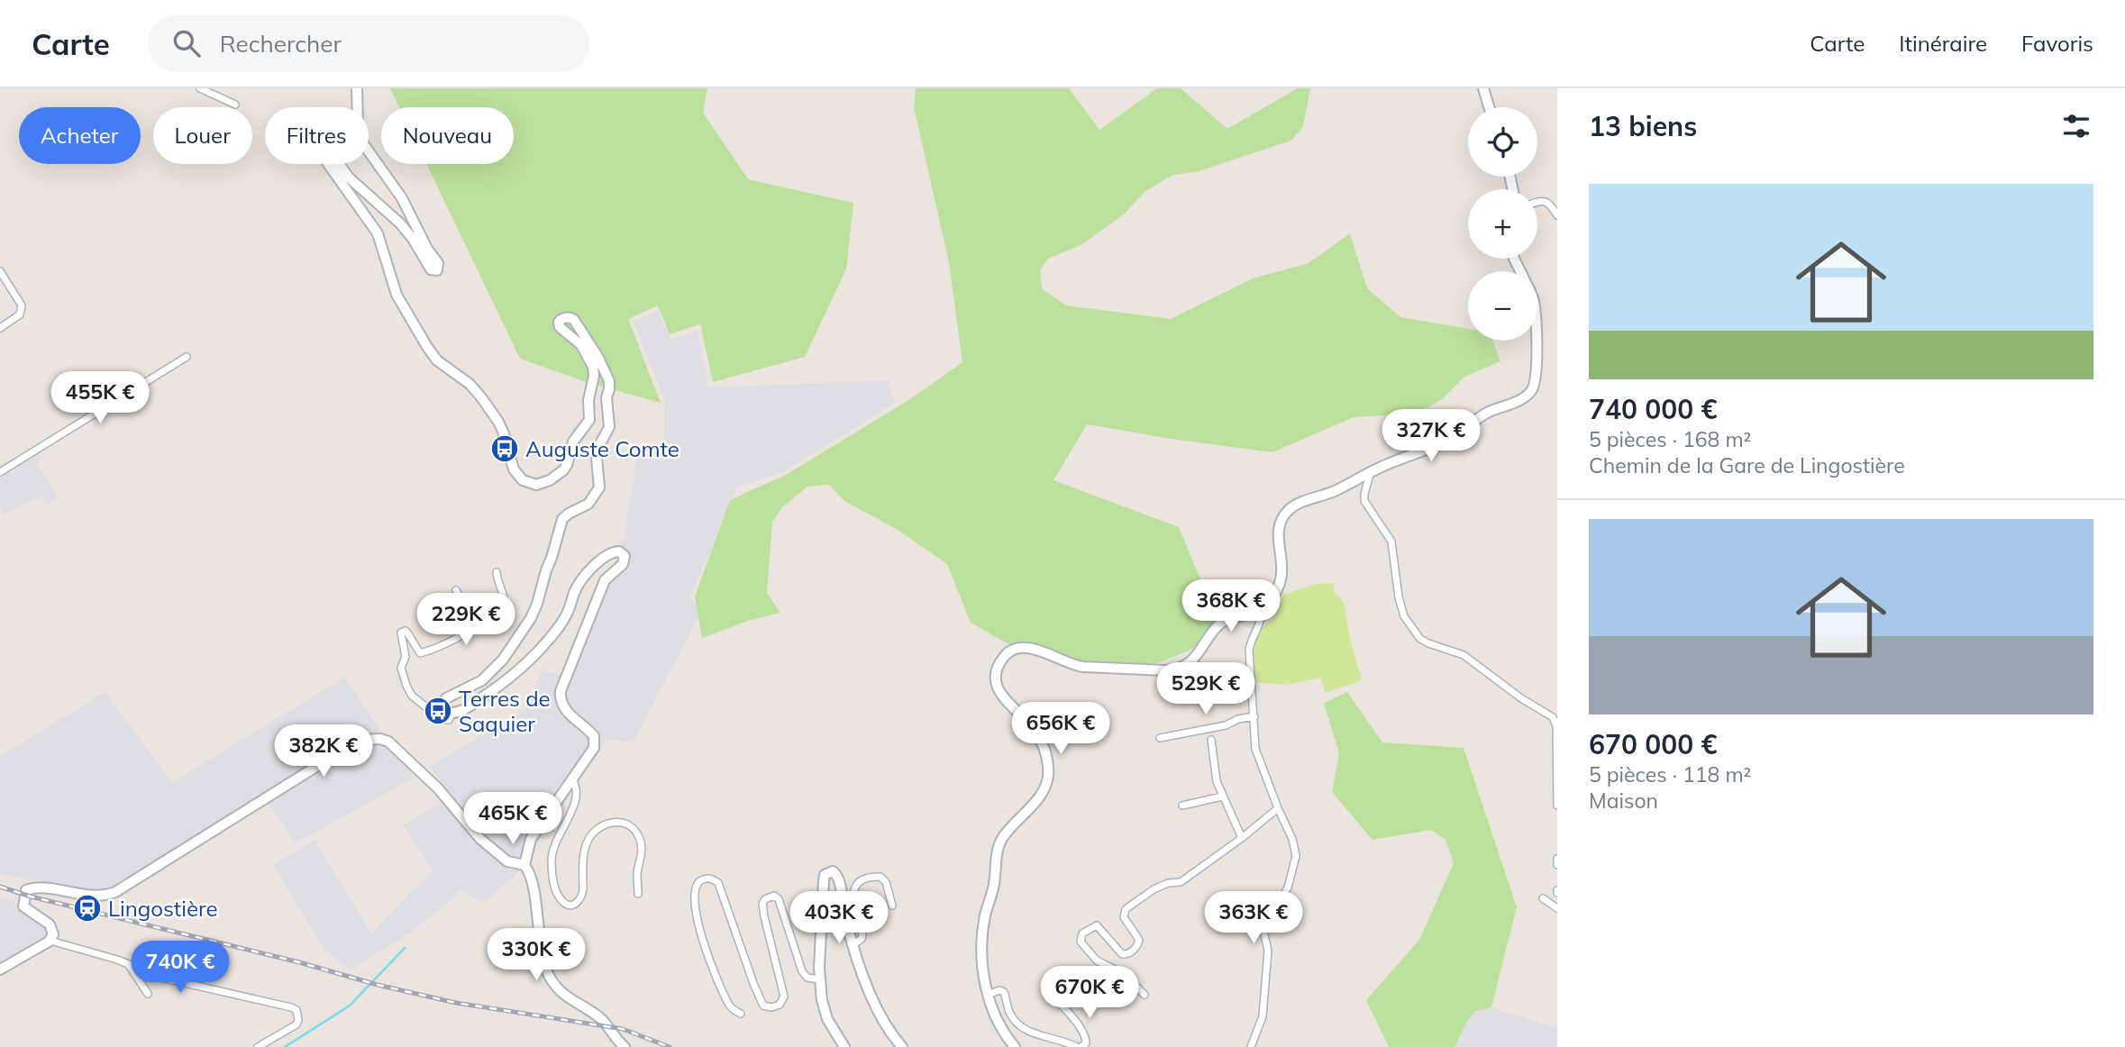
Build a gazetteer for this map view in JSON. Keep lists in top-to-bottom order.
{
  "places": {
    "bus stop": ["Auguste Comte", "Terres de Saquier"],
    "station": ["Lingostière"]
  },
  "page": {
    "header": "Carte",
    "search": "Rechercher",
    "nav": ["Carte", "Itinéraire", "Favoris"],
    "heading": "13 biens",
    "map_buttons": ["+", "−"],
    "chip": [
      "Acheter",
      "Louer",
      "Filtres",
      "Nouveau"
    ],
    "list": [
      {
        "name": "740 000 €",
        "note": "5 pièces · 168 m² · Chemin de la Gare de Lingostière"
      },
      {
        "name": "670 000 €",
        "note": "5 pièces · 118 m² · Maison"
      }
    ],
    "price": [
      "455K €",
      "327K €",
      "368K €",
      "229K €",
      "529K €",
      "656K €",
      "382K €",
      "465K €",
      "403K €",
      "363K €",
      "330K €",
      "740K €",
      "670K €"
    ]
  }
}
